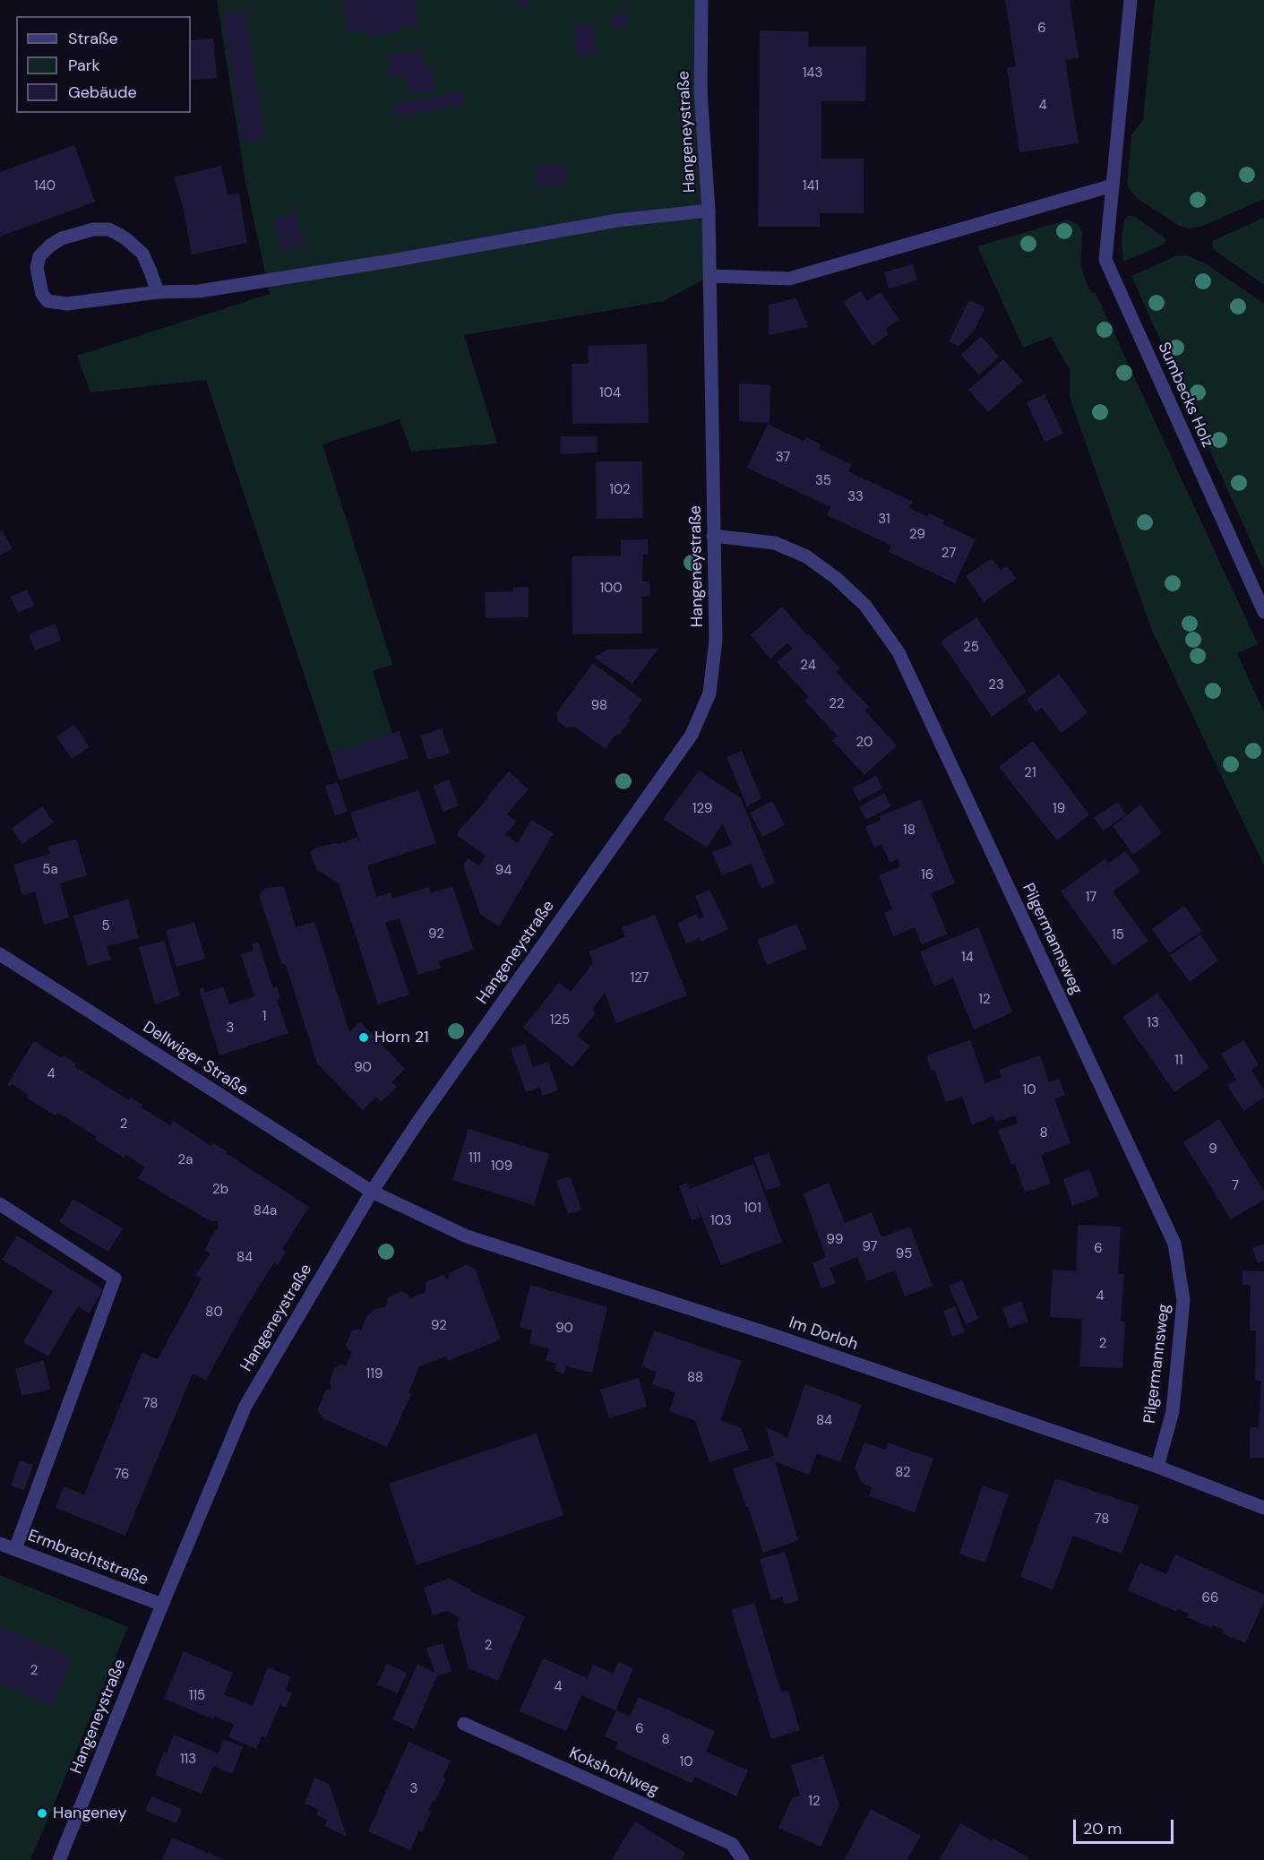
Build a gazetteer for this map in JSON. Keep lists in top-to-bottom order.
{
  "streets": {
    "street": [
      "Hangeneystraße",
      "Sumbecks Holz",
      "Pilgermannsweg",
      "Dellwiger Straße",
      "Im Dorloh",
      "Ermbrachtstraße",
      "Kokshohlweg"
    ]
  },
  "crossings": [
    ["Hangeneystraße", "Pilgermannsweg"],
    ["Hangeneystraße", "Dellwiger Straße"],
    ["Hangeneystraße", "Im Dorloh"],
    ["Hangeneystraße", "Ermbrachtstraße"],
    ["Pilgermannsweg", "Im Dorloh"],
    ["Dellwiger Straße", "Im Dorloh"]
  ],
  "places": ["Horn 21", "Hangeney"],
  "house_numbers": [
    "6",
    "143",
    "4",
    "140",
    "141",
    "104",
    "37",
    "35",
    "102",
    "33",
    "31",
    "29",
    "27",
    "100",
    "25",
    "24",
    "23",
    "22",
    "98",
    "20",
    "21",
    "129",
    "19",
    "18",
    "5a",
    "94",
    "16",
    "17",
    "5",
    "92",
    "15",
    "14",
    "127",
    "12",
    "1",
    "125",
    "13",
    "3",
    "11",
    "90",
    "4",
    "10",
    "2",
    "8",
    "9",
    "111",
    "2a",
    "109",
    "7",
    "2b",
    "101",
    "84a",
    "103",
    "99",
    "97",
    "6",
    "95",
    "84",
    "4",
    "80",
    "92",
    "90",
    "2",
    "119",
    "88",
    "78",
    "84",
    "82",
    "76",
    "78",
    "66",
    "2",
    "2",
    "4",
    "115",
    "6",
    "8",
    "113",
    "10",
    "3",
    "12"
  ],
  "legend": ["Straße", "Park", "Gebäude"],
  "scale_bar": "20 m"
}
